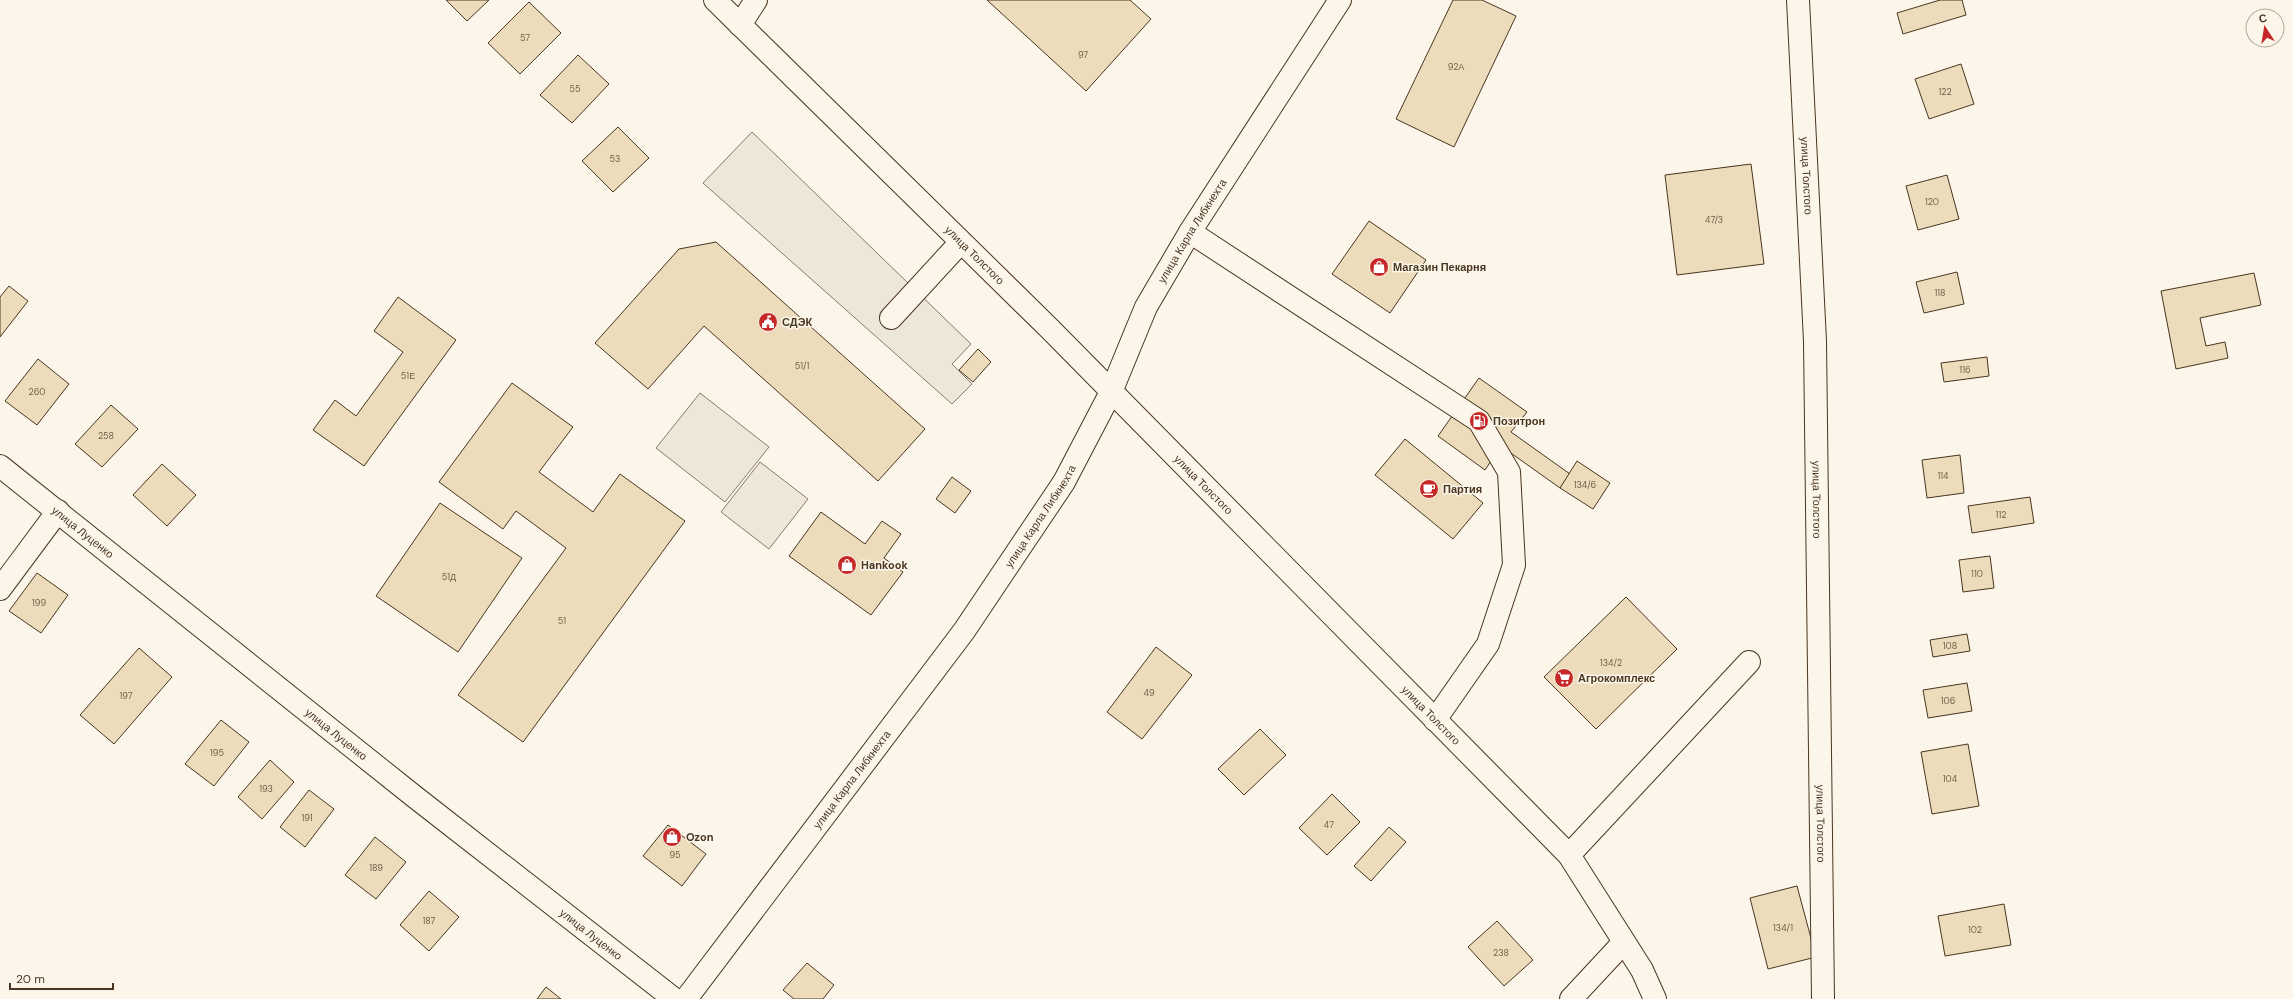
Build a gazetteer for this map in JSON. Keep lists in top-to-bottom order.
{
  "streets": {
    "street": ["улица Толстого", "улица Карла Либкнехта", "улица Луценко"]
  },
  "crossings": [
    ["улица Толстого", "улица Карла Либкнехта"]
  ],
  "places": {
    "shop": ["Магазин Пекарня", "Hankook", "Ozon"],
    "public building": ["СДЭК"],
    "fuel station": ["Позитрон"],
    "cafe": ["Партия"],
    "supermarket": ["Агрокомплекс"]
  },
  "house_numbers": [
    "57",
    "97",
    "92А",
    "55",
    "122",
    "53",
    "120",
    "47/3",
    "118",
    "51/1",
    "116",
    "51Е",
    "260",
    "258",
    "114",
    "134/6",
    "112",
    "110",
    "51Д",
    "199",
    "51",
    "108",
    "134/2",
    "49",
    "197",
    "106",
    "195",
    "104",
    "193",
    "191",
    "47",
    "95",
    "189",
    "187",
    "134/1",
    "102",
    "238"
  ],
  "scale_bar": "20 m",
  "north": "top"
}
